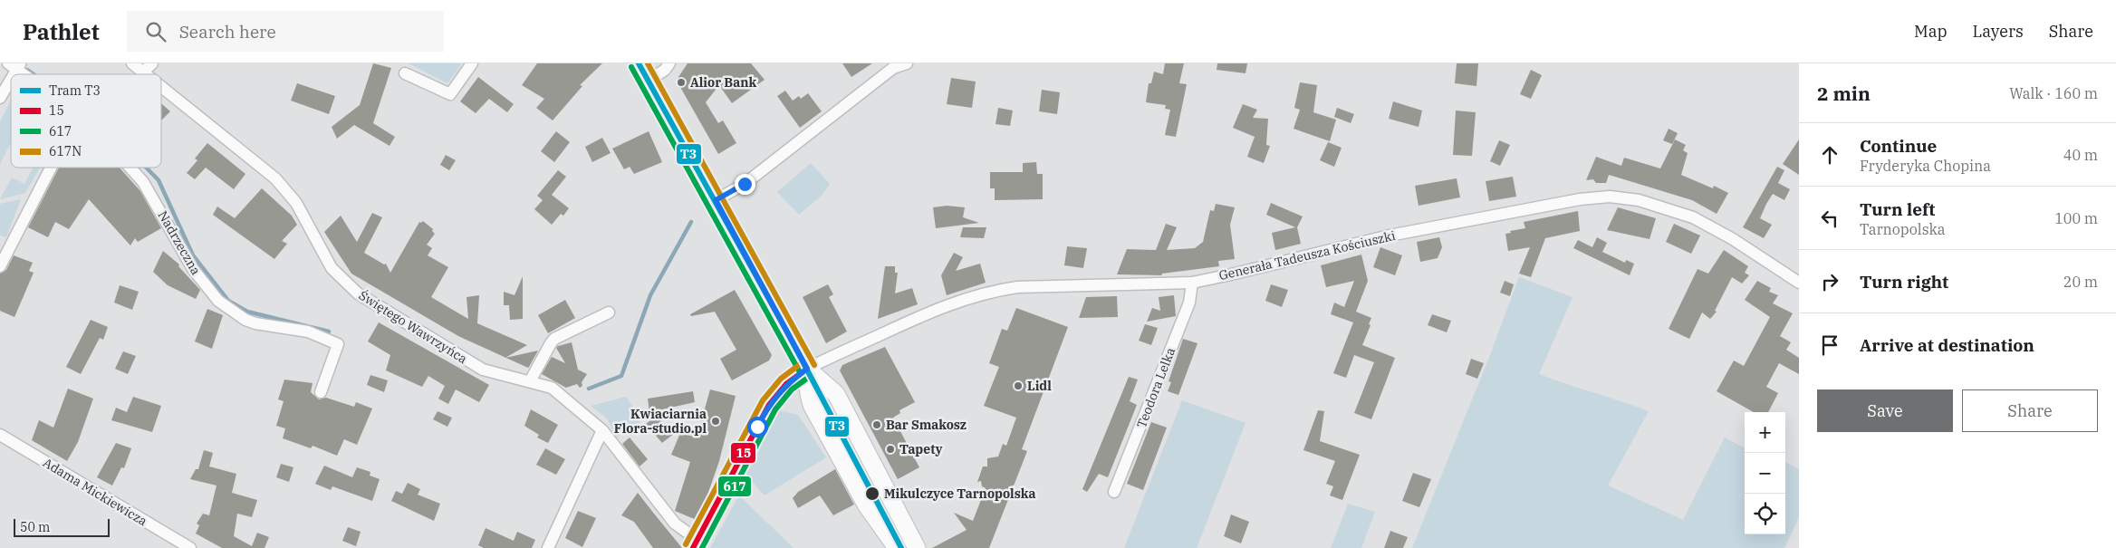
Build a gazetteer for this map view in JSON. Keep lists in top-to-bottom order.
{
  "streets": {
    "street": [
      "Nadrzeczna",
      "Generała Tadeusza Kościuszki",
      "Świętego Wawrzyńca",
      "Teodora Lelka",
      "Adama Mickiewicza"
    ]
  },
  "crossings": [
    ["Generała Tadeusza Kościuszki", "Teodora Lelka"]
  ],
  "places": [
    "Alior Bank",
    "Lidl",
    "Kwiaciarnia Flora-studio.pl",
    "Bar Smakosz",
    "Tapety",
    "Mikulczyce Tarnopolska"
  ],
  "lines": [
    "tram line T3",
    "transit line 15",
    "transit line 617N",
    "transit line 617"
  ],
  "legend": [
    "Tram T3",
    "15",
    "617",
    "617N"
  ],
  "scale_bar": "50 m",
  "page": {
    "header": "Pathlet",
    "search": "Search here",
    "nav": ["Map", "Layers", "Share"],
    "heading": ["2 min", "Walk · 160 m"],
    "list": [
      ["Continue", "Fryderyka Chopina", "40 m"],
      ["Turn left", "Tarnopolska", "100 m"],
      ["Turn right", "20 m"],
      "Arrive at destination"
    ],
    "buttons": ["Save", "Share"],
    "map_buttons": ["+", "−"],
    "scale": "50 m"
  }
}
